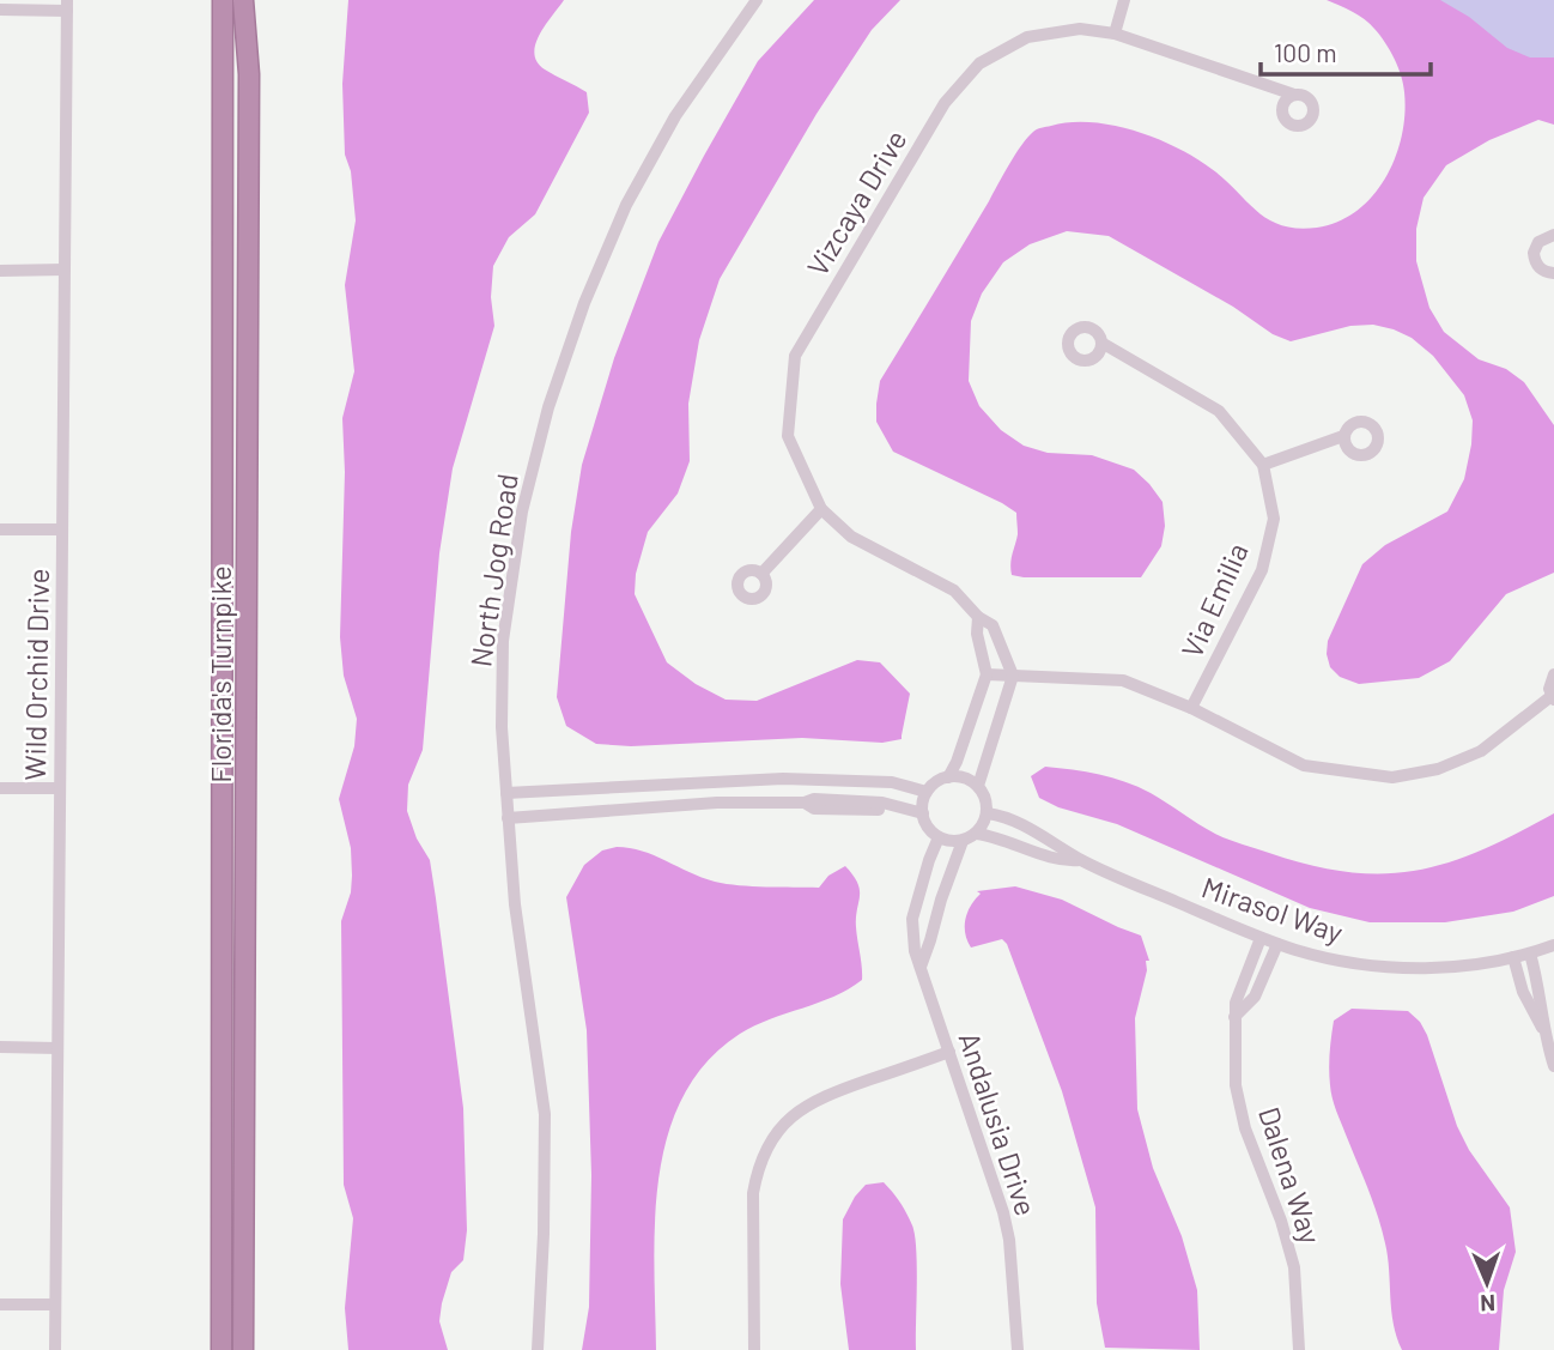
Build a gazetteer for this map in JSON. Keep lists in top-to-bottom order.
{
  "streets": {
    "highway": ["Florida's Turnpike"],
    "street": [
      "Vizcaya Drive",
      "North Jog Road",
      "Via Emilia",
      "Wild Orchid Drive",
      "Mirasol Way",
      "Andalusia Drive",
      "Dalena Way"
    ]
  },
  "crossings": [
    ["Mirasol Way", "Andalusia Drive"],
    ["Mirasol Way", "Dalena Way"]
  ],
  "scale_bar": "100 m",
  "north": "bottom"
}
